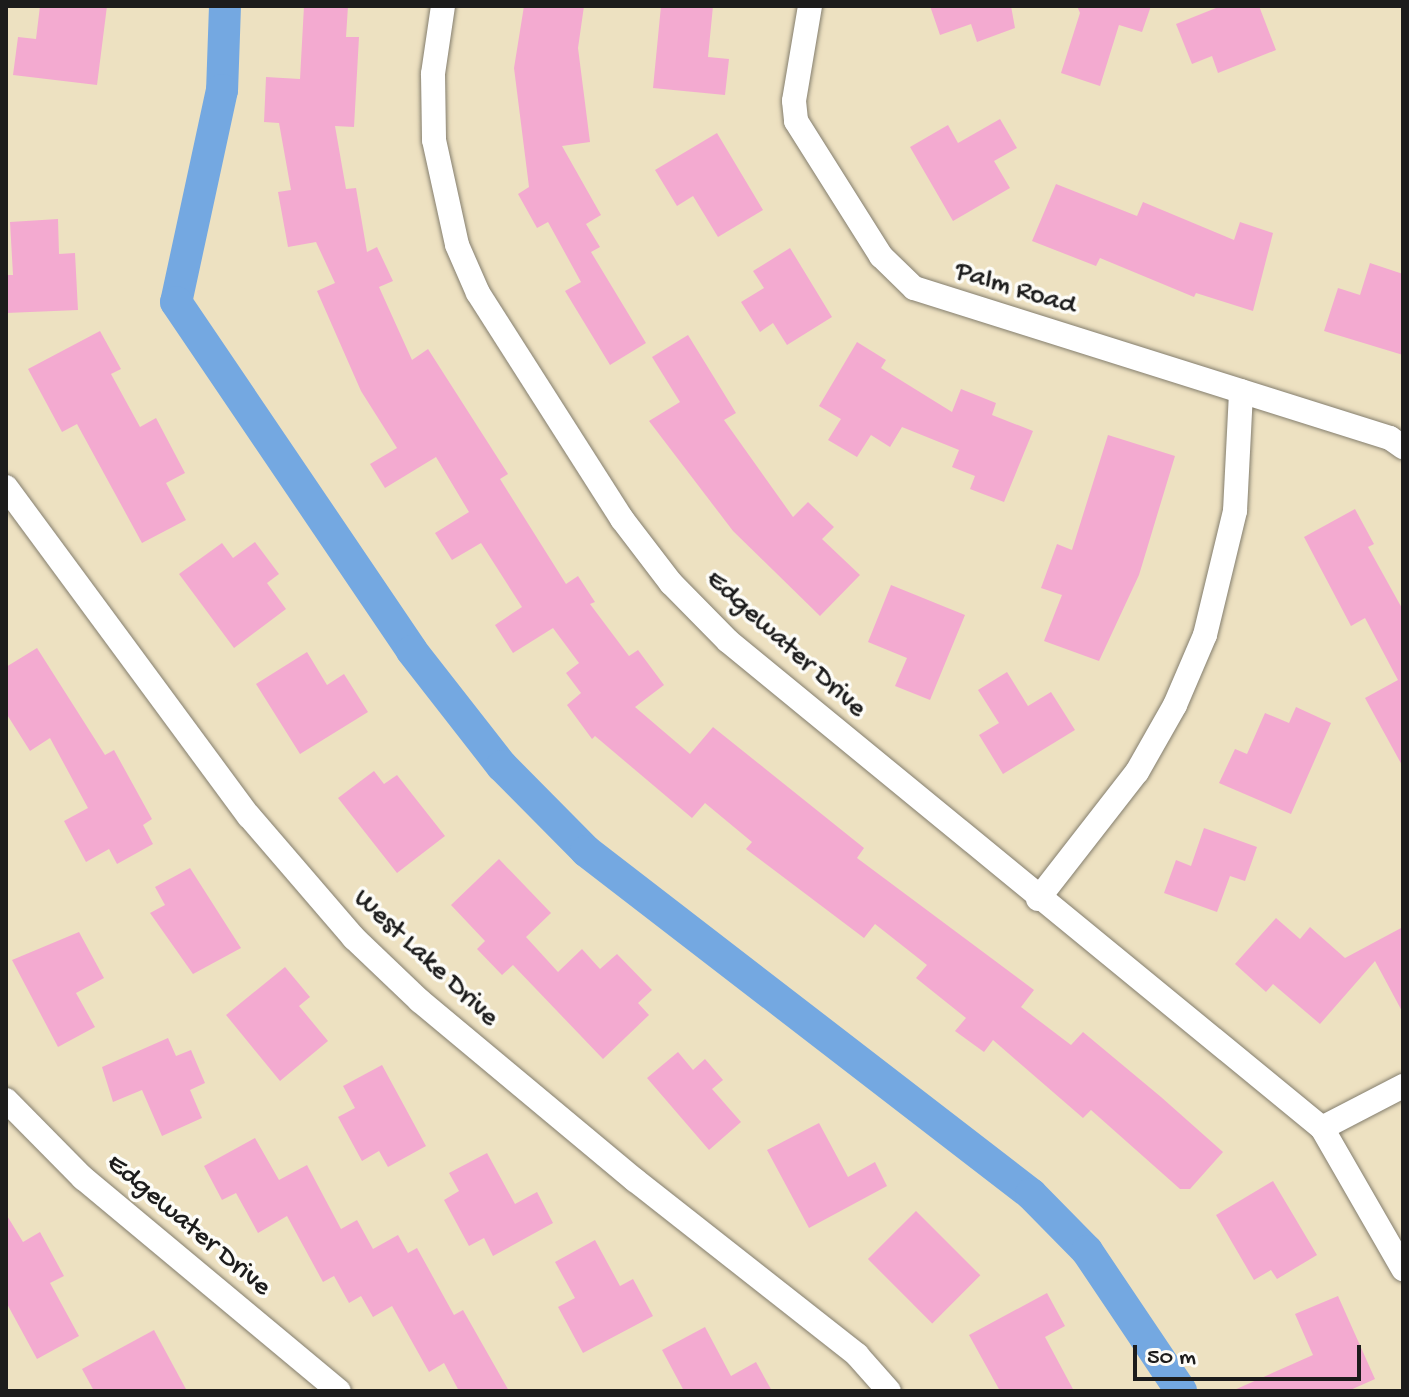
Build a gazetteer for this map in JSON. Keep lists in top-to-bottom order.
{
  "streets": {
    "street": ["Palm Road", "Edgewater Drive", "West Lake Drive"]
  },
  "scale_bar": "50 m"
}
